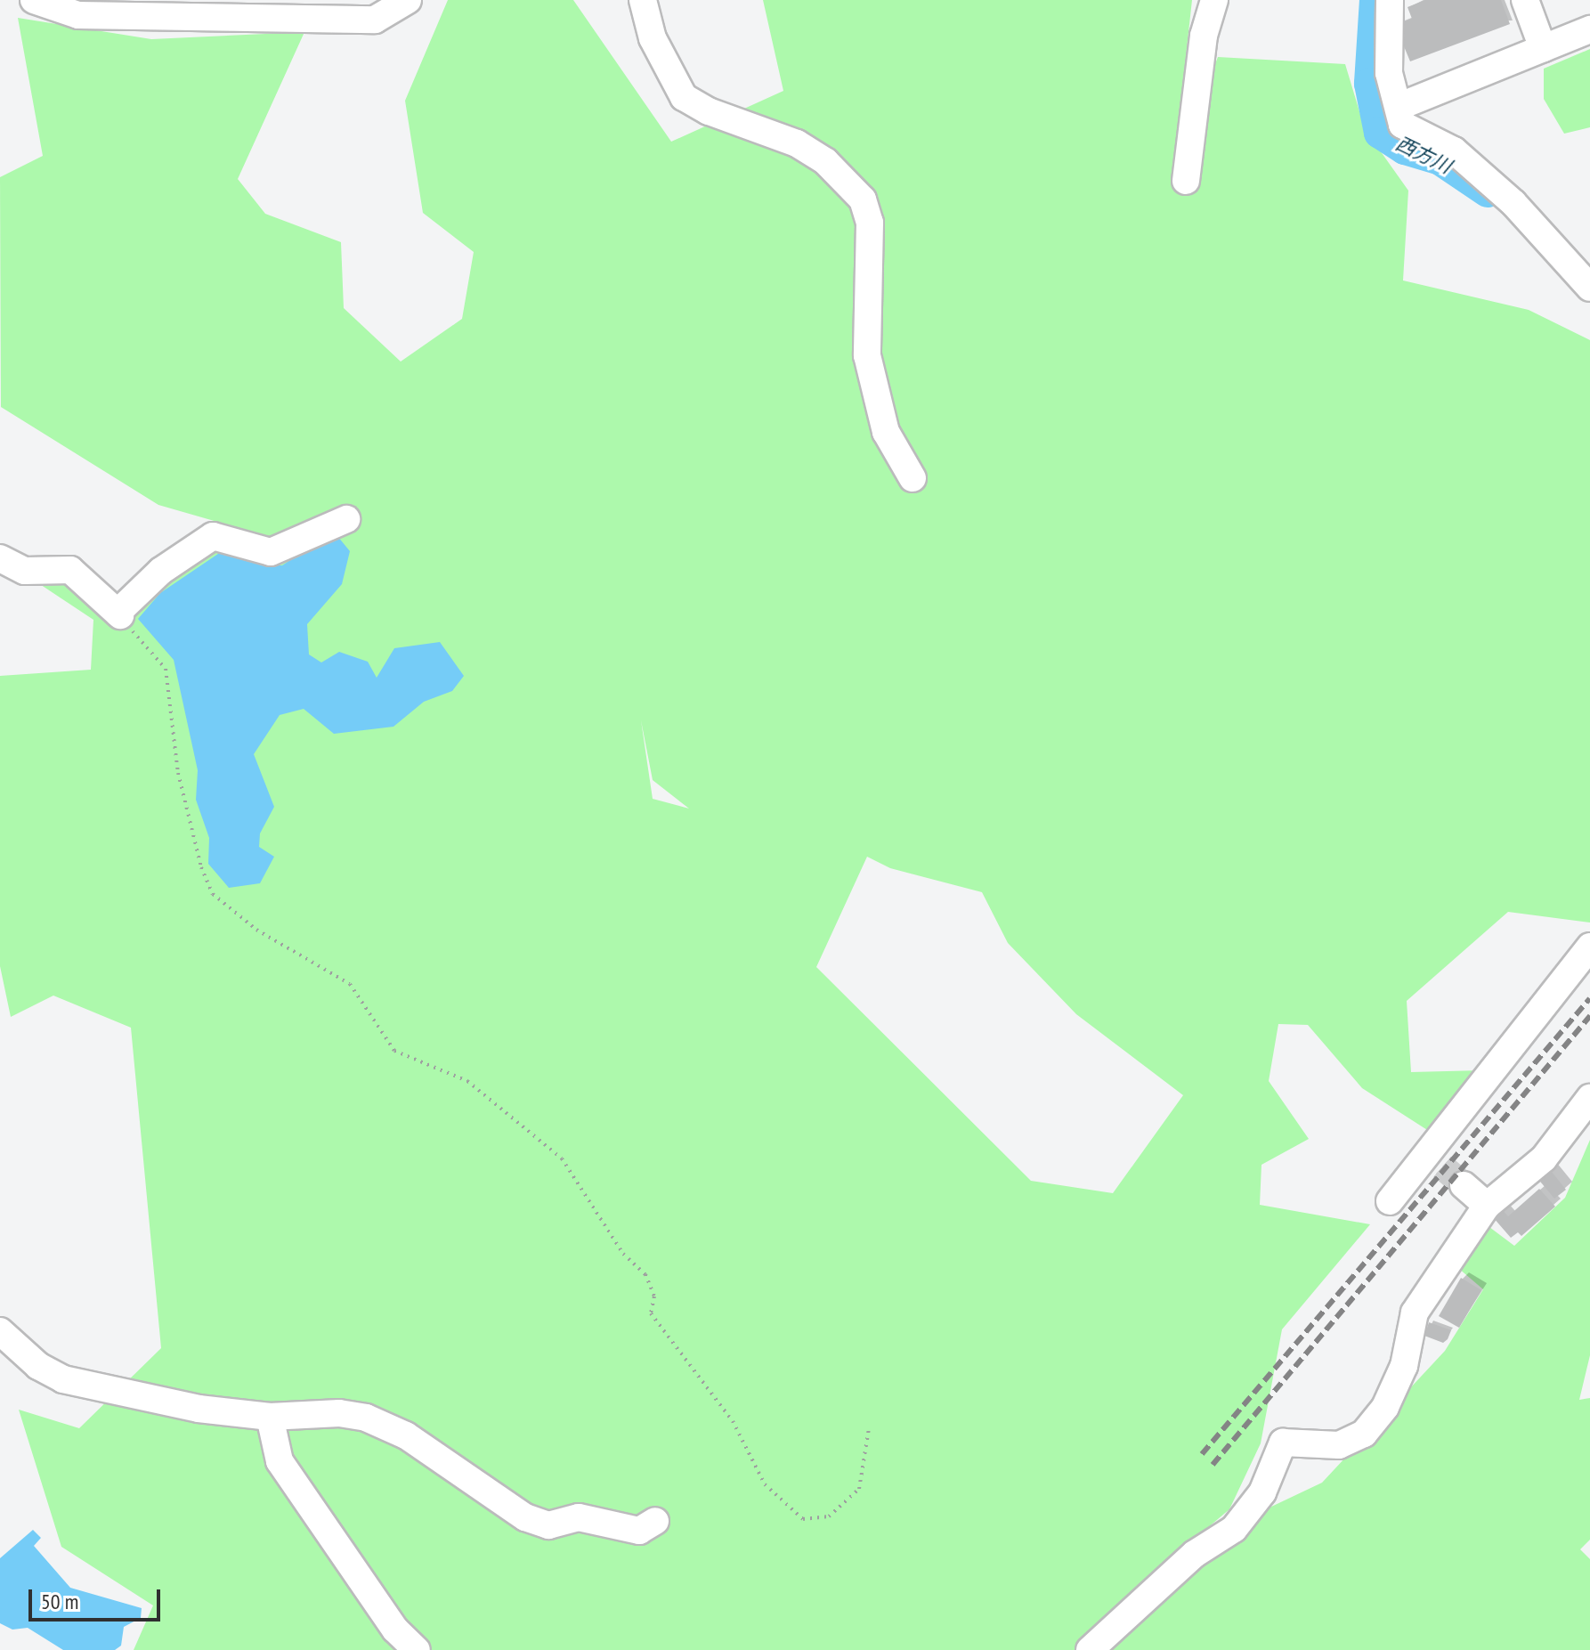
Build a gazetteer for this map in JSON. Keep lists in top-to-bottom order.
{
  "water": ["西方川"],
  "scale_bar": "50 m"
}
